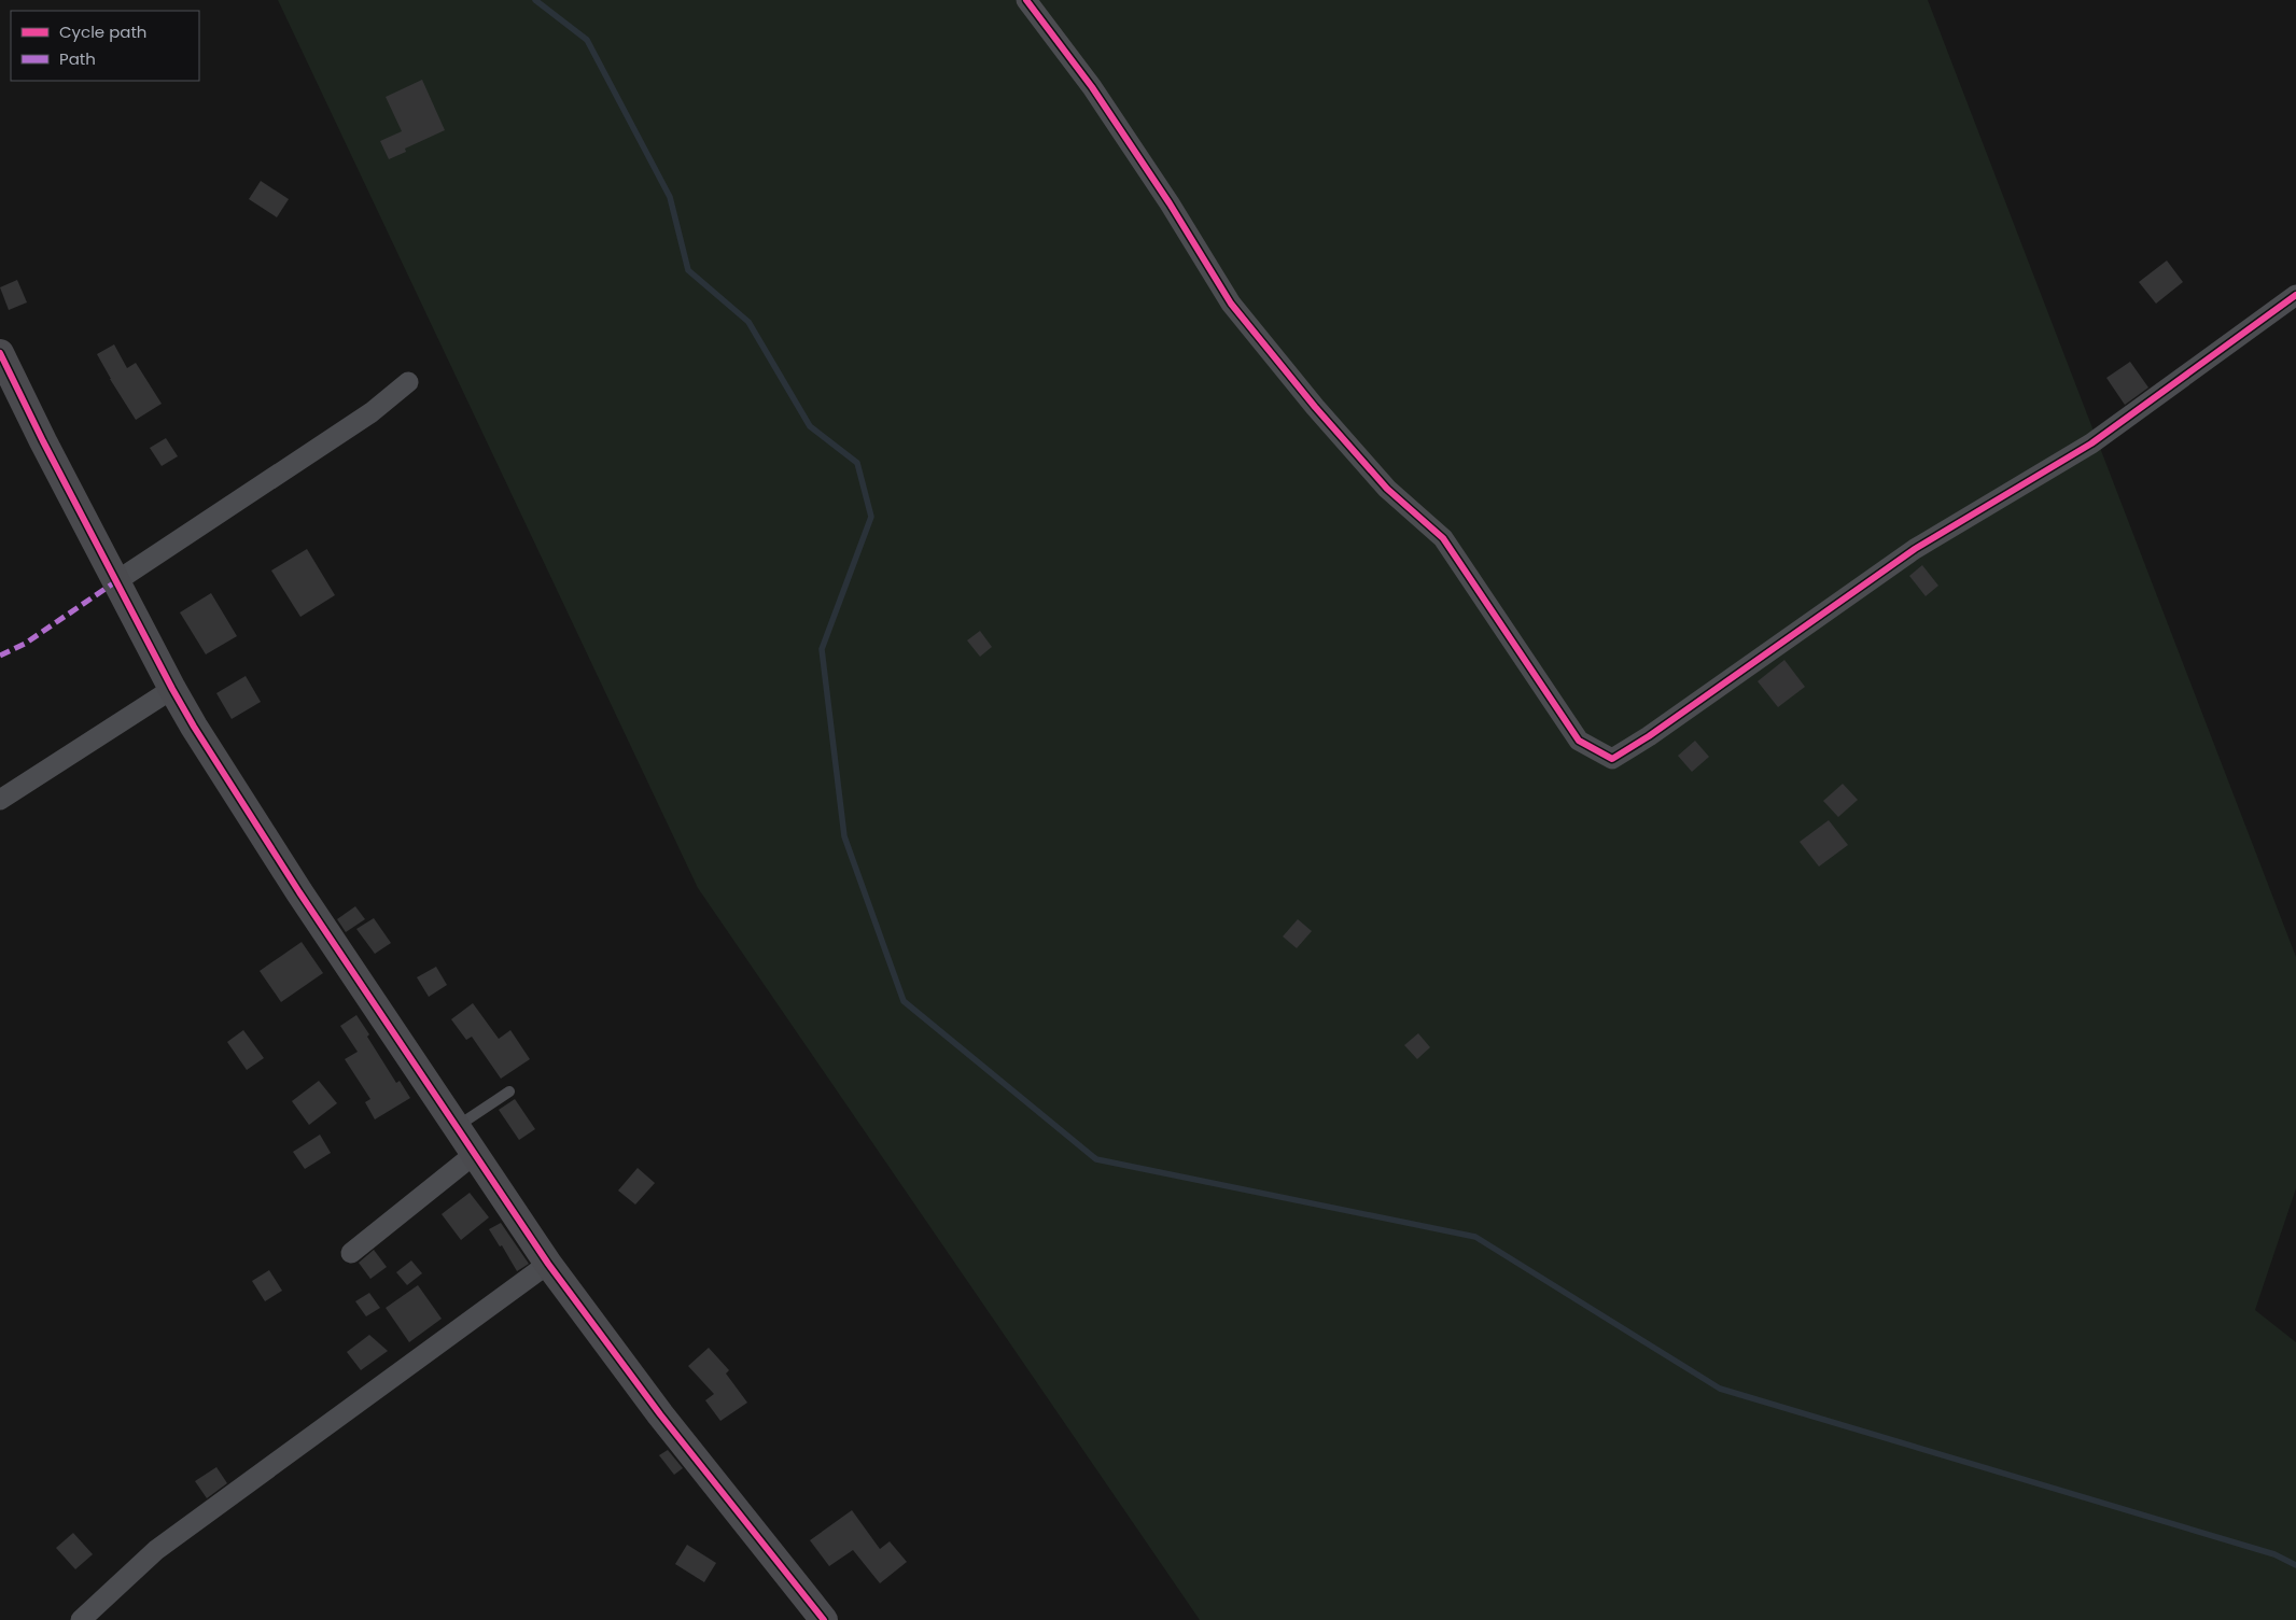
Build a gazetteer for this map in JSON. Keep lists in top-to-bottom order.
{
  "legend": ["Cycle path", "Path"]
}
